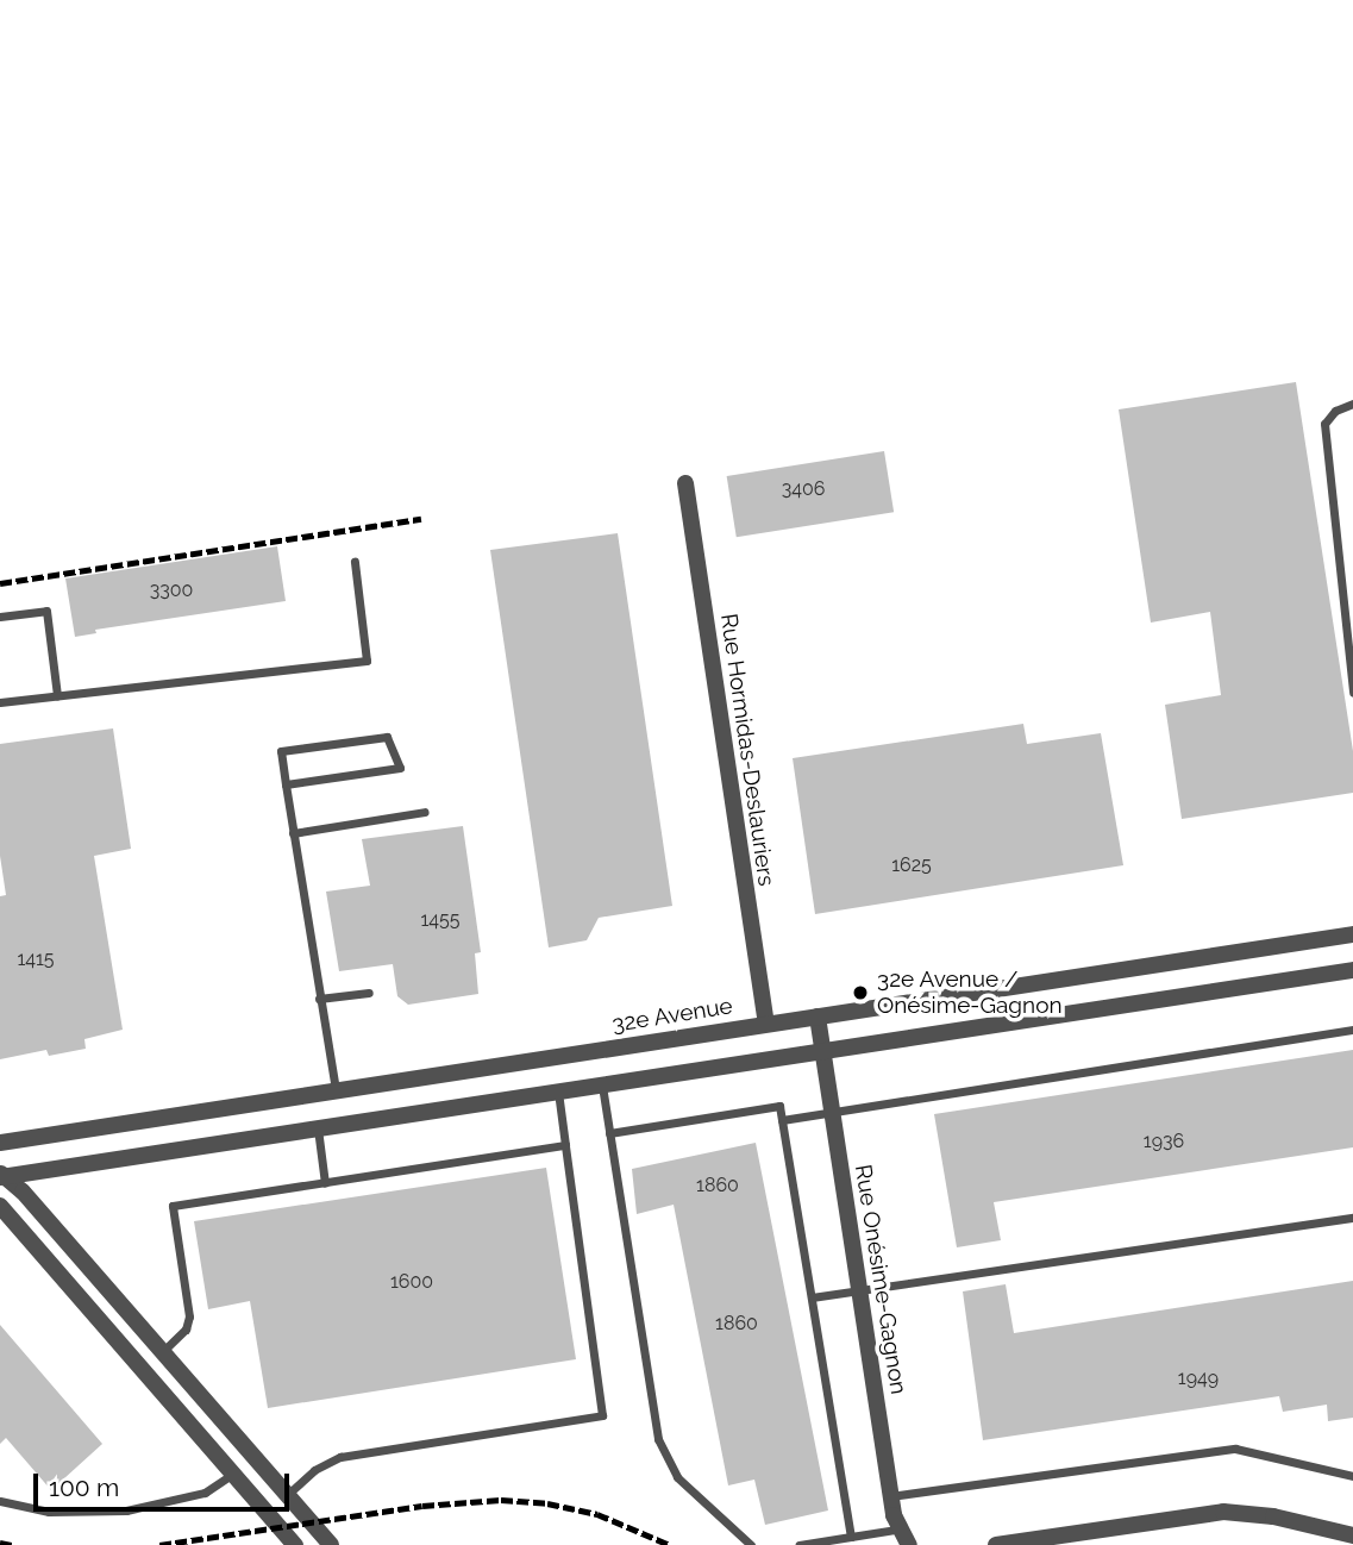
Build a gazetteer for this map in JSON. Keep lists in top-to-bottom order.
{
  "streets": {
    "street": ["Rue Hormidas-Deslauriers", "32e Avenue", "Rue Onésime-Gagnon"]
  },
  "crossings": [
    ["Rue Hormidas-Deslauriers", "32e Avenue"],
    ["32e Avenue", "Rue Onésime-Gagnon"]
  ],
  "places": ["32e Avenue / Onésime-Gagnon"],
  "house_numbers": [
    "3406",
    "3300",
    "1625",
    "1455",
    "1415",
    "1936",
    "1860",
    "1600",
    "1860",
    "1949"
  ],
  "scale_bar": "100 m"
}
